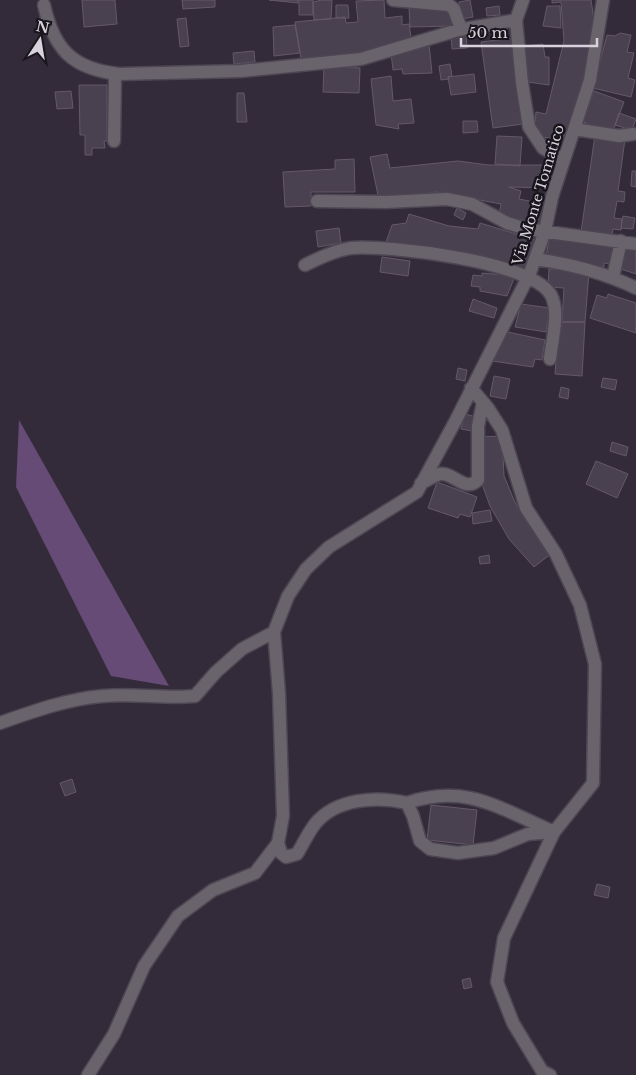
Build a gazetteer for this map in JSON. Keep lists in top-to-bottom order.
{
  "streets": {
    "street": ["Via Monte Tomatico"]
  },
  "scale_bar": "50 m",
  "north": "top"
}
